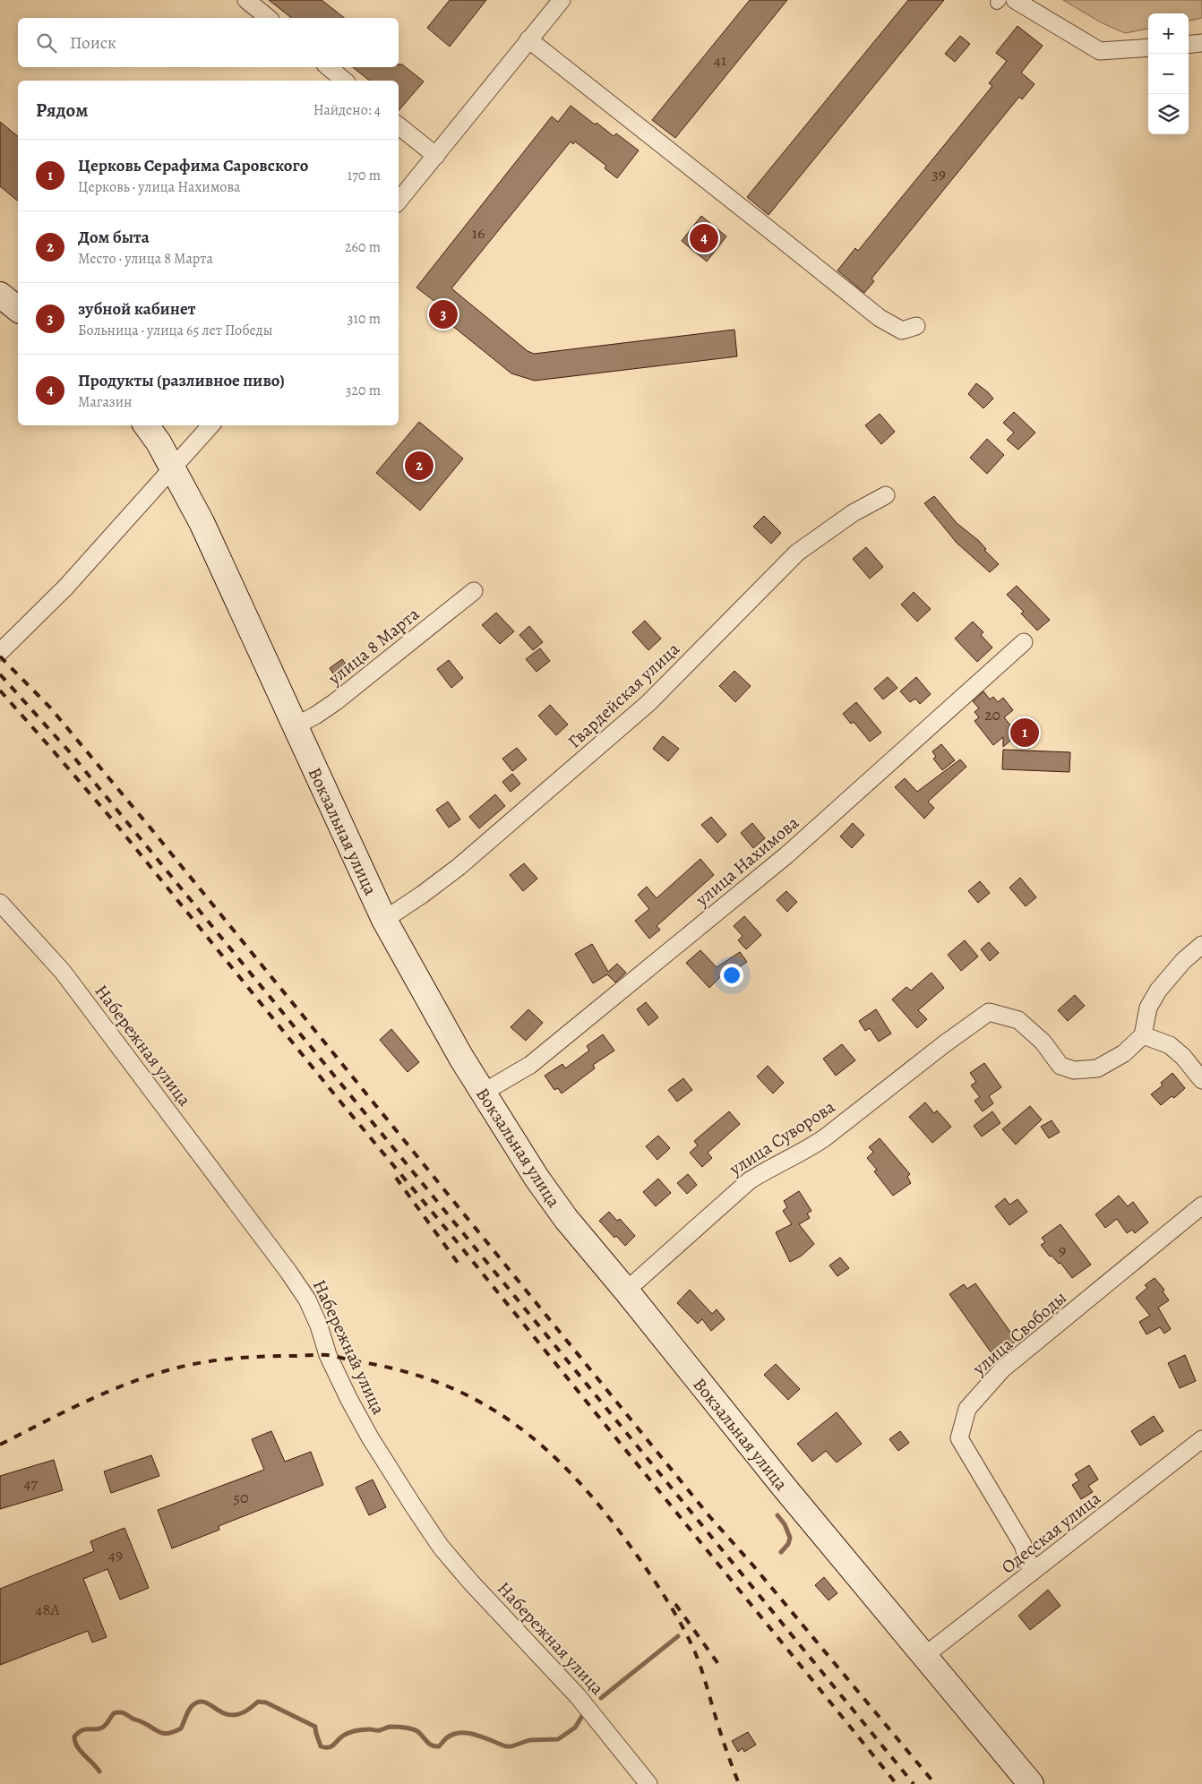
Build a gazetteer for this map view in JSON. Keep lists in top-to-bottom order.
{
  "streets": {
    "main road": ["Вокзальная улица"],
    "street": [
      "улица 8 Марта",
      "Гвардейская улица",
      "улица Нахимова",
      "Набережная улица",
      "улица Суворова",
      "улица Свободы",
      "Одесская улица"
    ]
  },
  "crossings": [
    ["улица 8 Марта", "Вокзальная улица"],
    ["Гвардейская улица", "Вокзальная улица"],
    ["Вокзальная улица", "улица Нахимова"],
    ["Вокзальная улица", "улица Суворова"],
    ["Вокзальная улица", "Одесская улица"],
    ["улица Свободы", "Одесская улица"]
  ],
  "house_numbers": [
    "41",
    "39",
    "16",
    "20",
    "9",
    "47",
    "50",
    "49",
    "48А"
  ],
  "page": {
    "map_buttons": ["+", "−"],
    "search": "Поиск",
    "heading": ["Рядом", "Найдено: 4"],
    "list": [
      {
        "mark": "1",
        "name": "Церковь Серафима Саровского",
        "note": "Церковь · улица Нахимова",
        "value": "170 m"
      },
      {
        "mark": "2",
        "name": "Дом быта",
        "note": "Место · улица 8 Марта",
        "value": "260 m"
      },
      {
        "mark": "3",
        "name": "зубной кабинет",
        "note": "Больница · улица 65 лет Победы",
        "value": "310 m"
      },
      {
        "mark": "4",
        "name": "Продукты (разливное пиво)",
        "note": "Магазин",
        "value": "320 m"
      }
    ],
    "pins": [
      "4",
      "3",
      "2",
      "1"
    ]
  }
}
